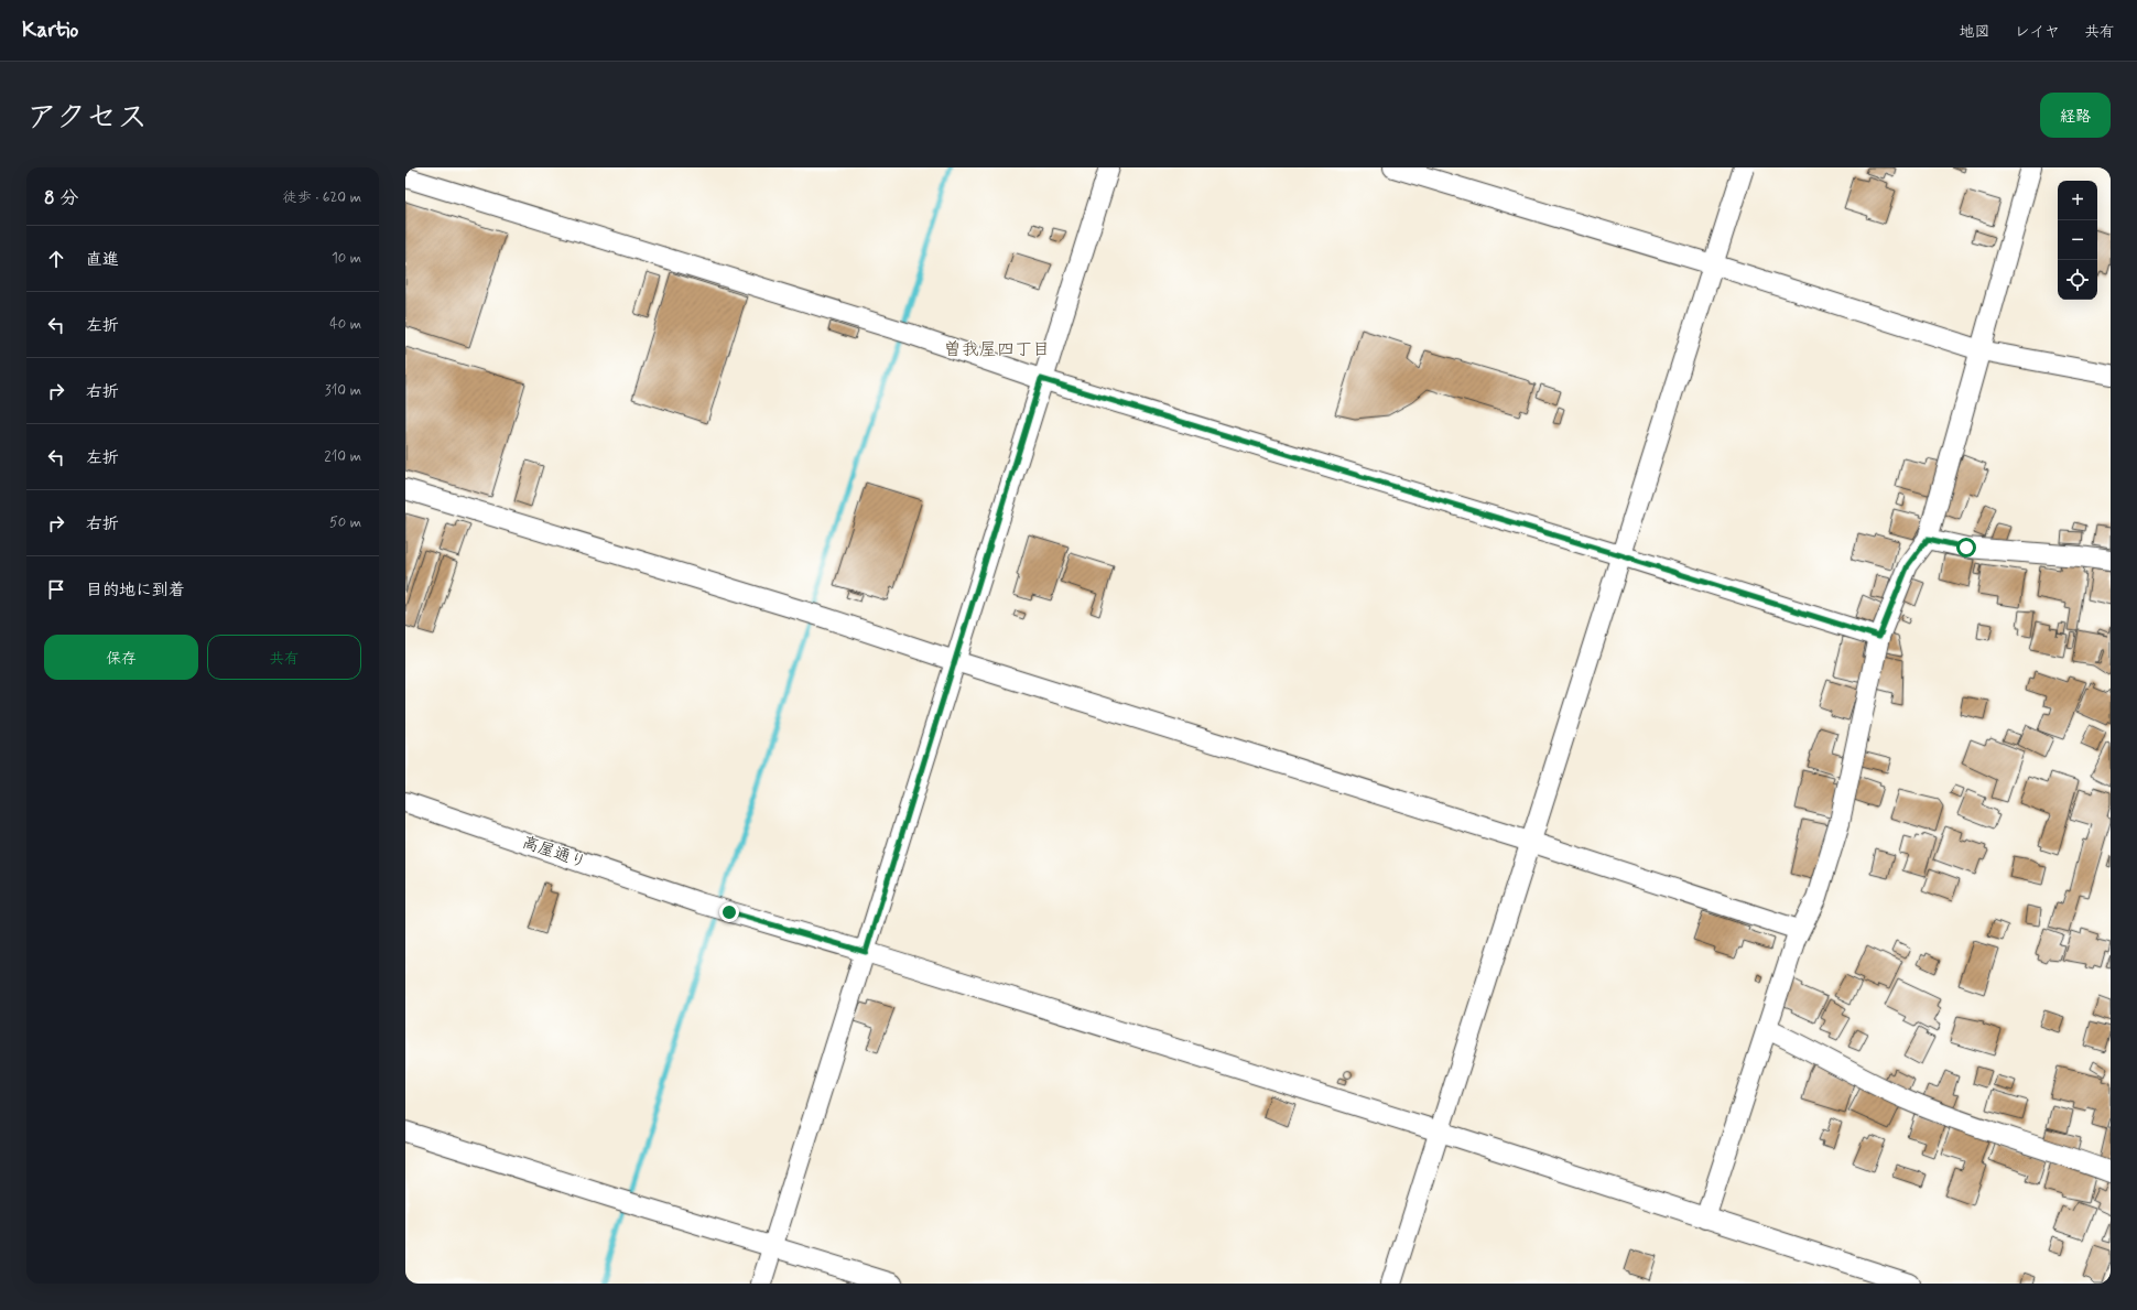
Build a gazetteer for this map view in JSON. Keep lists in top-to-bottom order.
{
  "streets": {
    "street": ["高屋通り"]
  },
  "districts": ["曽我屋四丁目"],
  "page": {
    "header": "Kartio",
    "nav": ["地図", "レイヤ", "共有"],
    "title": "アクセス",
    "buttons": [
      "経路",
      ["保存", "共有"]
    ],
    "heading": ["8 分", "徒歩 · 620 m"],
    "map_buttons": ["+", "−"],
    "list": [
      ["直進", "10 m"],
      ["左折", "40 m"],
      ["右折", "310 m"],
      ["左折", "210 m"],
      ["右折", "50 m"],
      "目的地に到着"
    ]
  }
}
